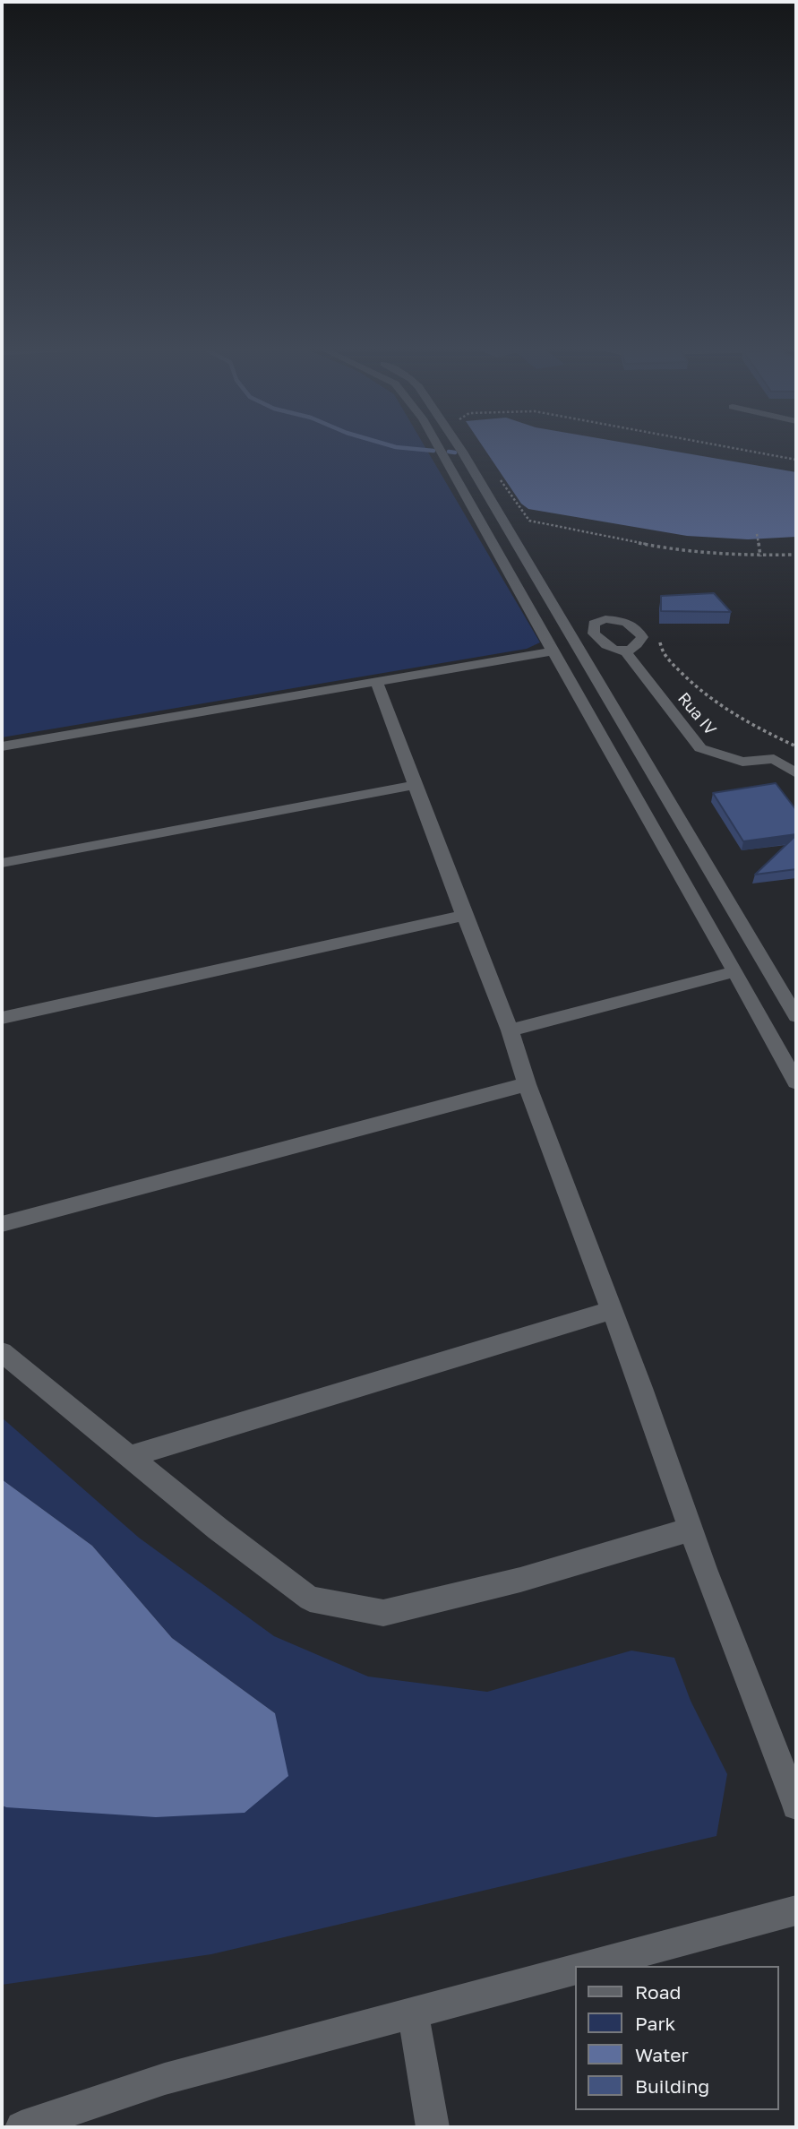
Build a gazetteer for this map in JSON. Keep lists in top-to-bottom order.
{
  "streets": {
    "street": ["Rua IV"]
  },
  "legend": [
    "Road",
    "Park",
    "Water",
    "Building"
  ]
}
